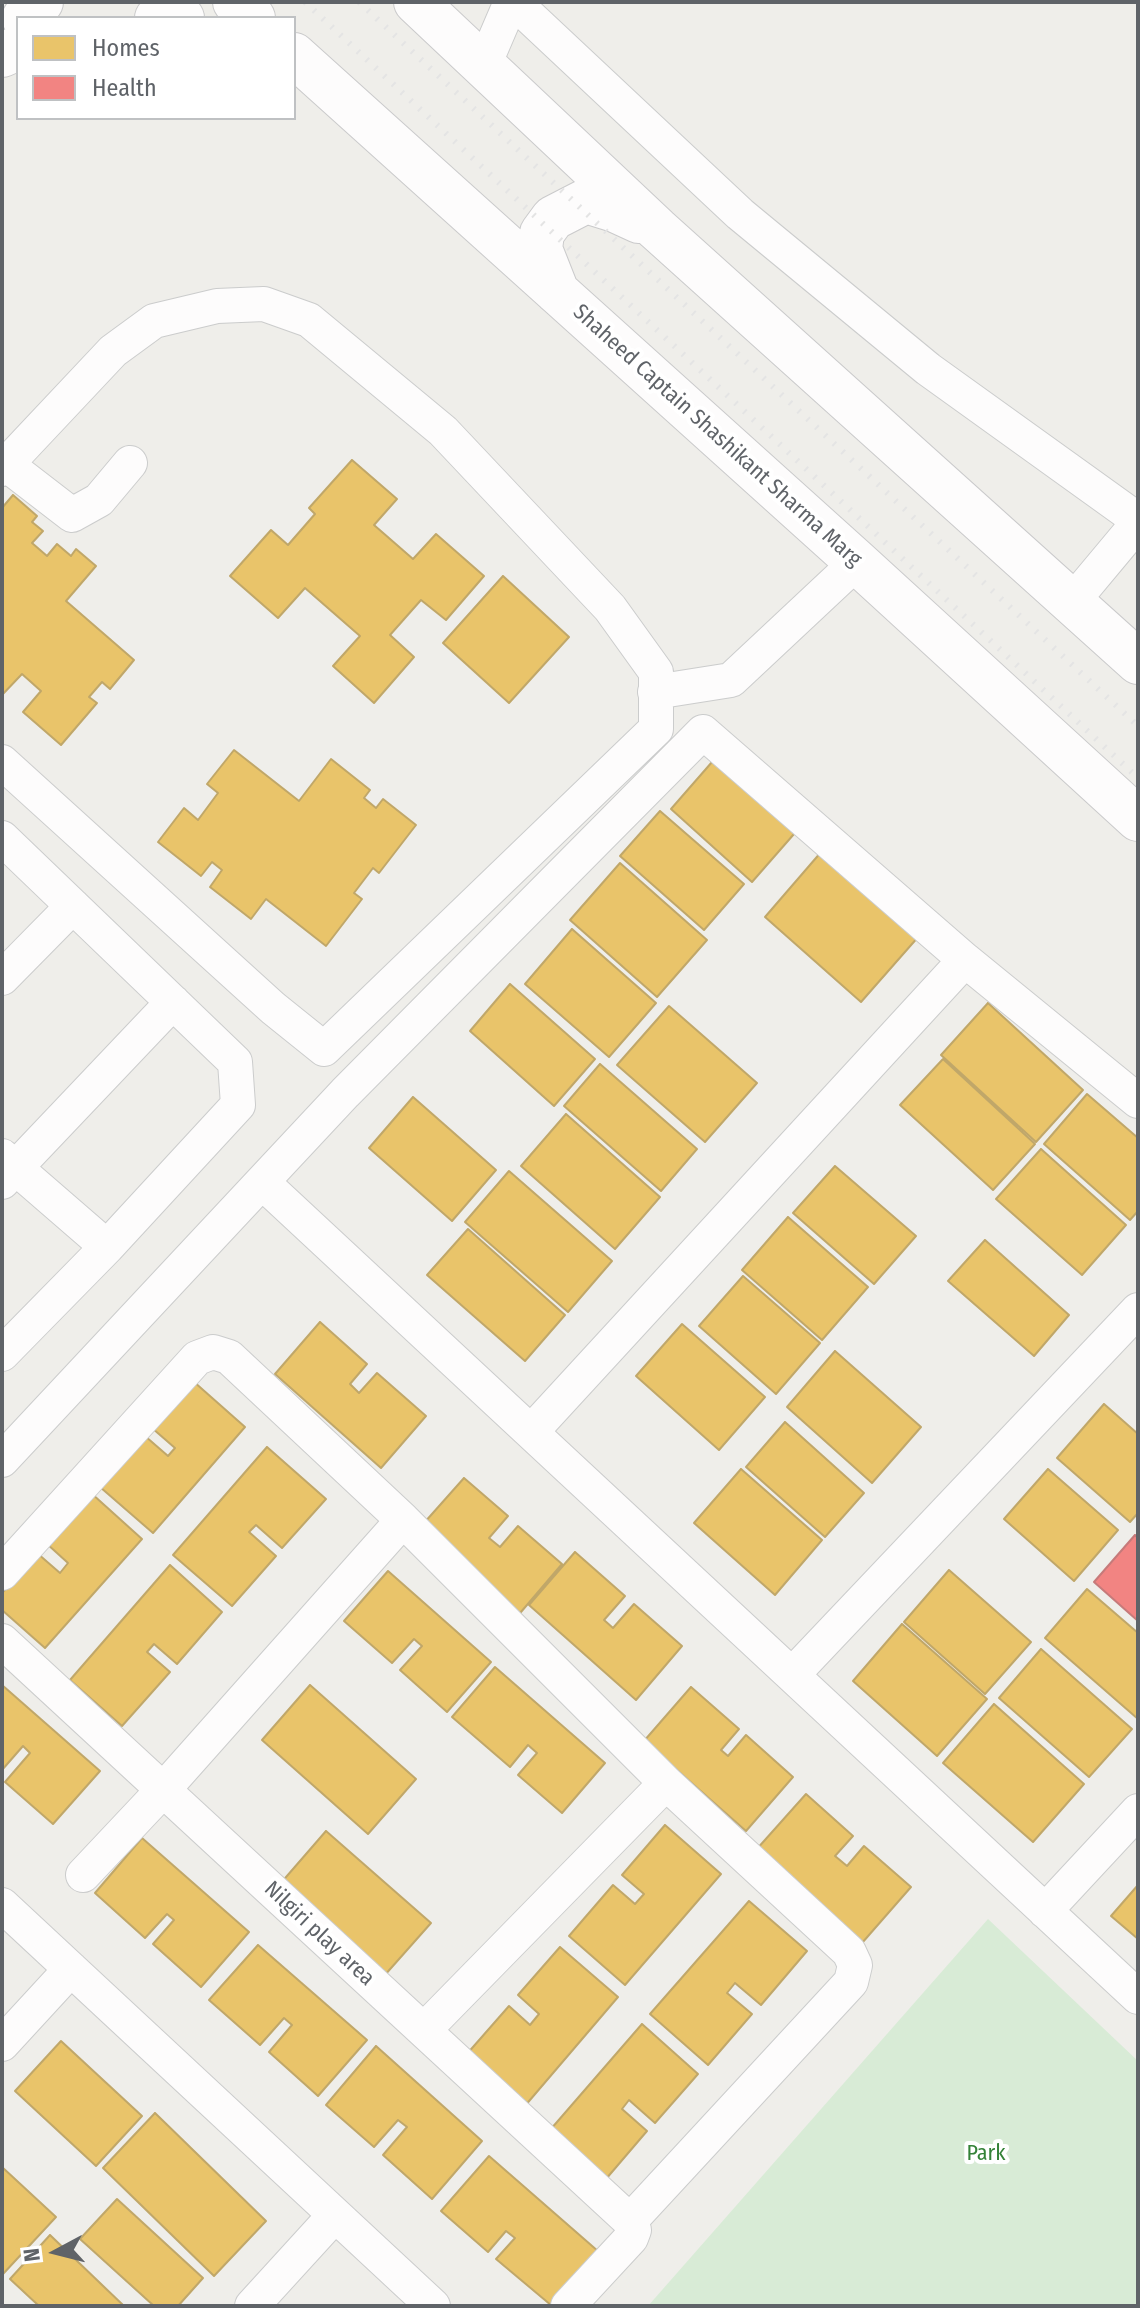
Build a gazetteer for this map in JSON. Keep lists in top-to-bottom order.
{
  "streets": {
    "main road": ["Shaheed Captain Shashikant Sharma Marg"],
    "street": ["Nilgiri play area"]
  },
  "parks": ["Park"],
  "legend": ["Homes", "Health"],
  "north": "left"
}
